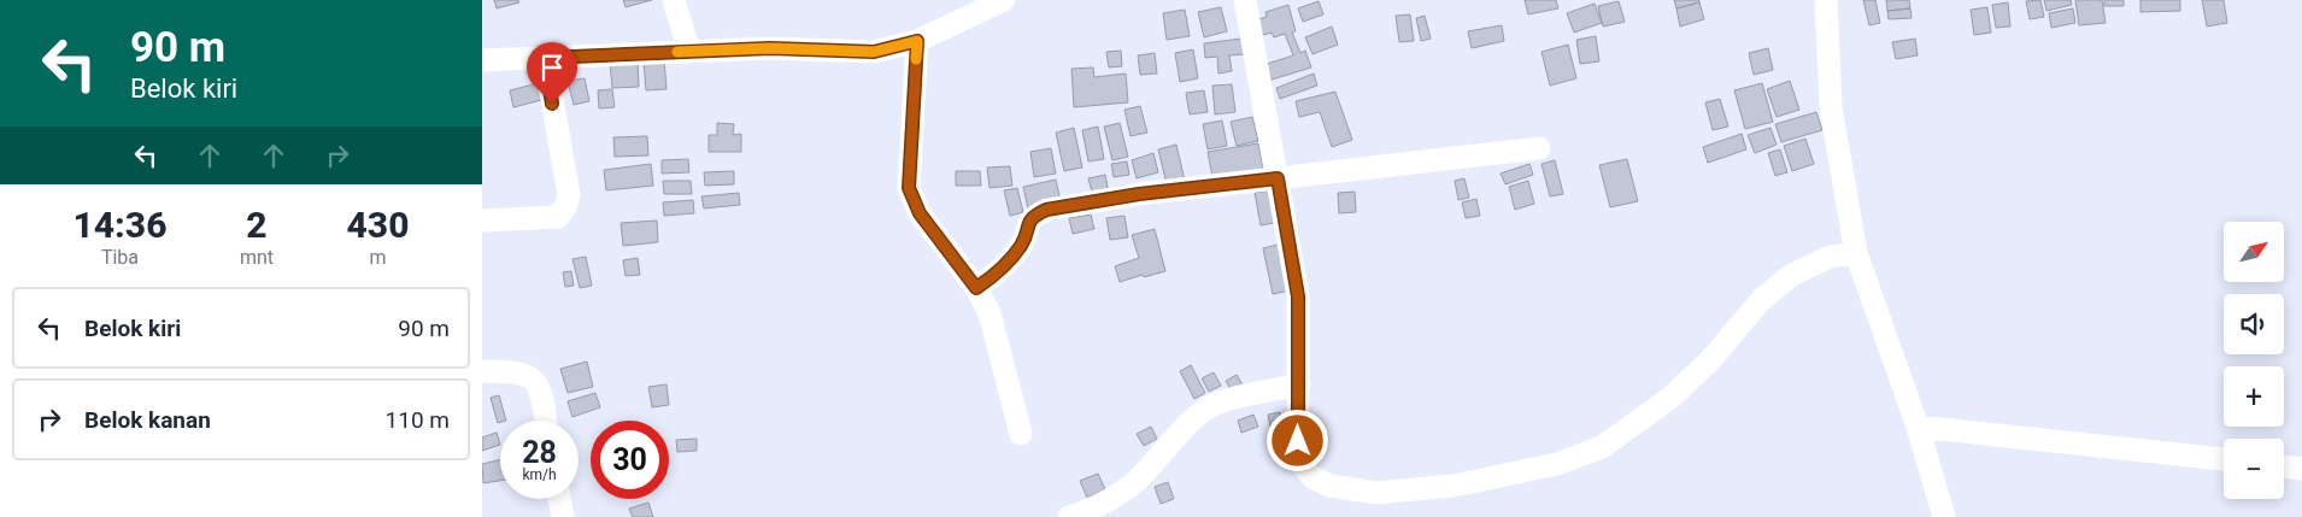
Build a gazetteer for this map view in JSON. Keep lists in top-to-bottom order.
{
  "north": "top right",
  "page": {
    "turn": ["90 m", "Belok kiri"],
    "eta": [
      "14:36",
      "Tiba",
      "2",
      "mnt",
      "430",
      "m"
    ],
    "map_buttons": ["+", "−"],
    "list": [
      {
        "name": "Belok kiri",
        "value": "90 m"
      },
      {
        "name": "Belok kanan",
        "value": "110 m"
      }
    ],
    "speed": "28 km/h",
    "limit": "30"
  }
}
